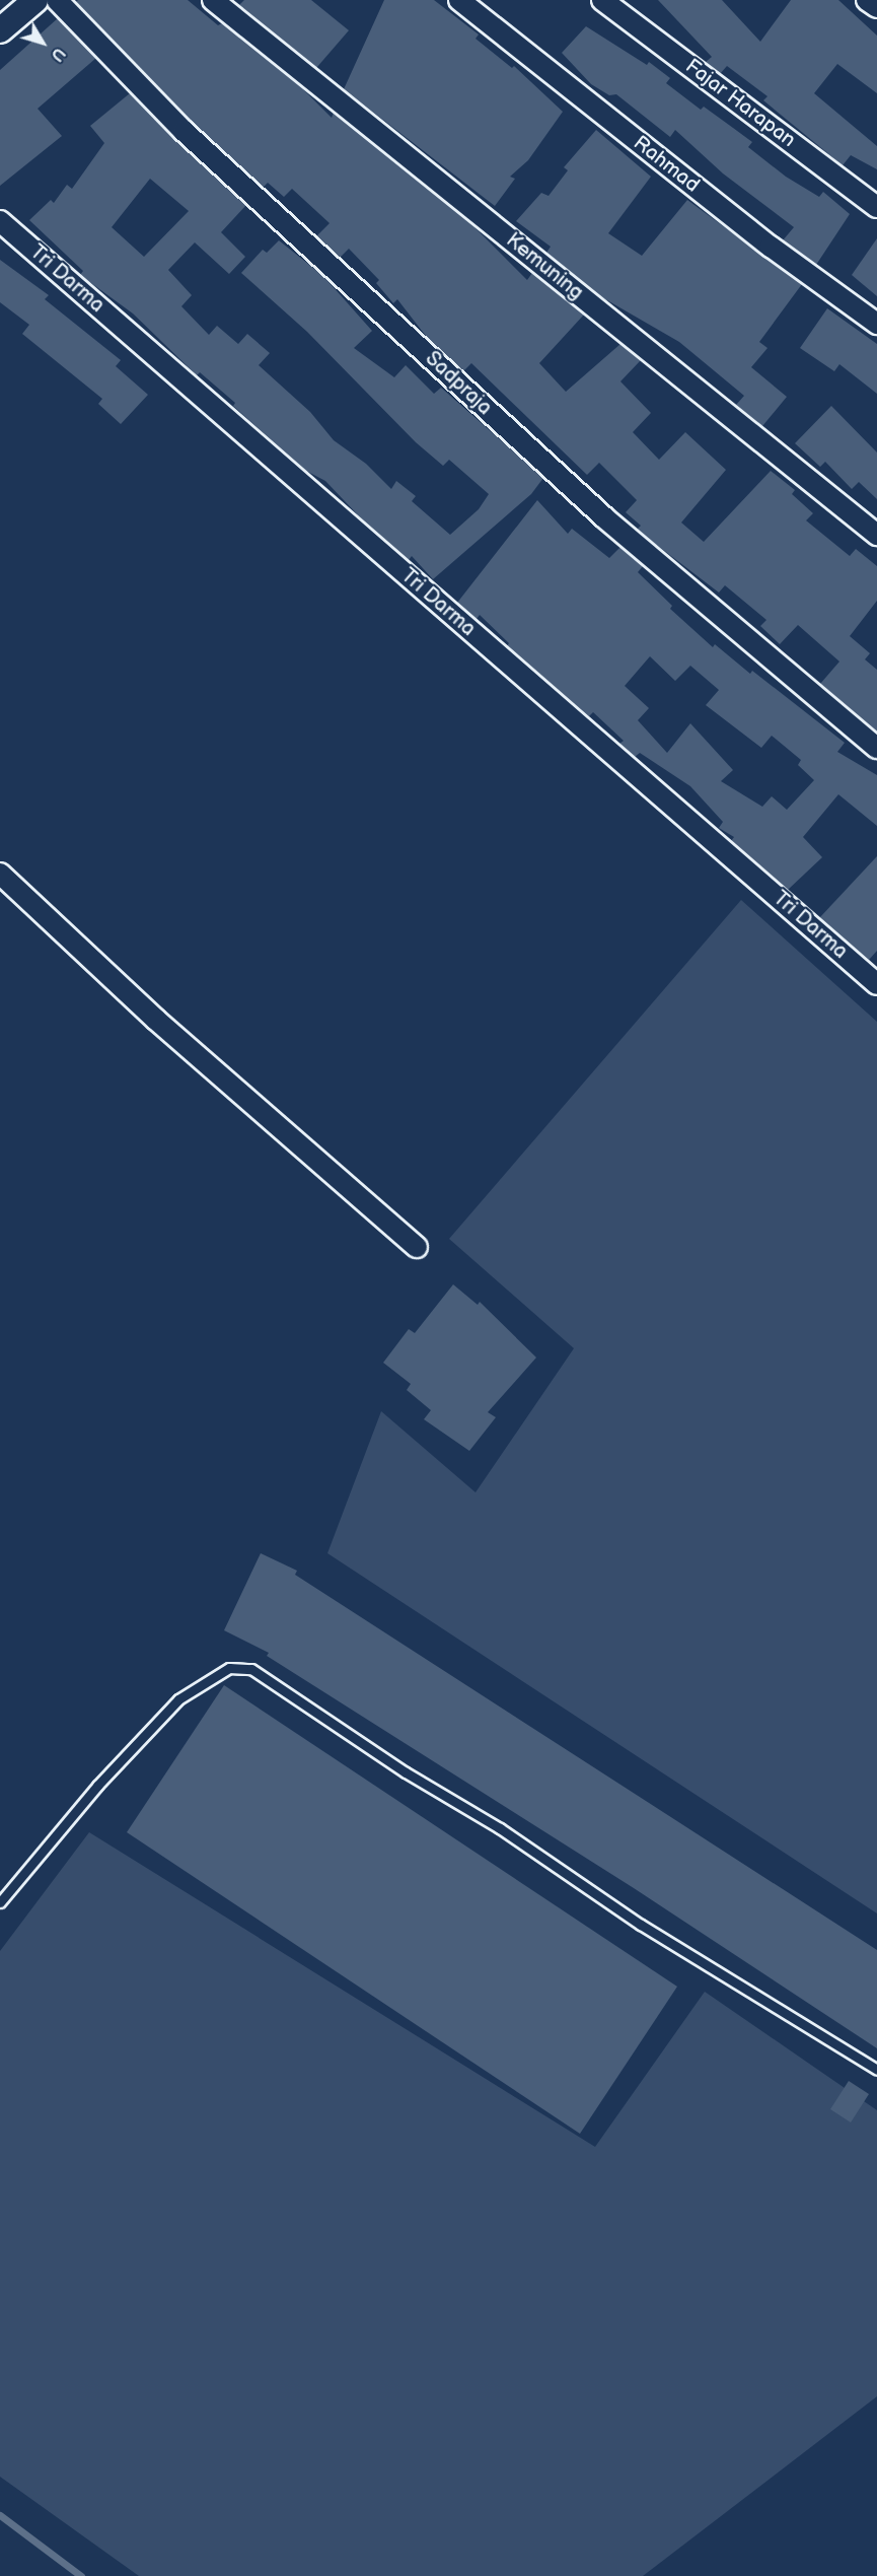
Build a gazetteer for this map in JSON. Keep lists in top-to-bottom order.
{
  "streets": {
    "street": [
      "Fajar Harapan",
      "Rahmad",
      "Kemuning",
      "Tri Darma",
      "Sadpraja"
    ]
  },
  "north": "bottom right"
}
